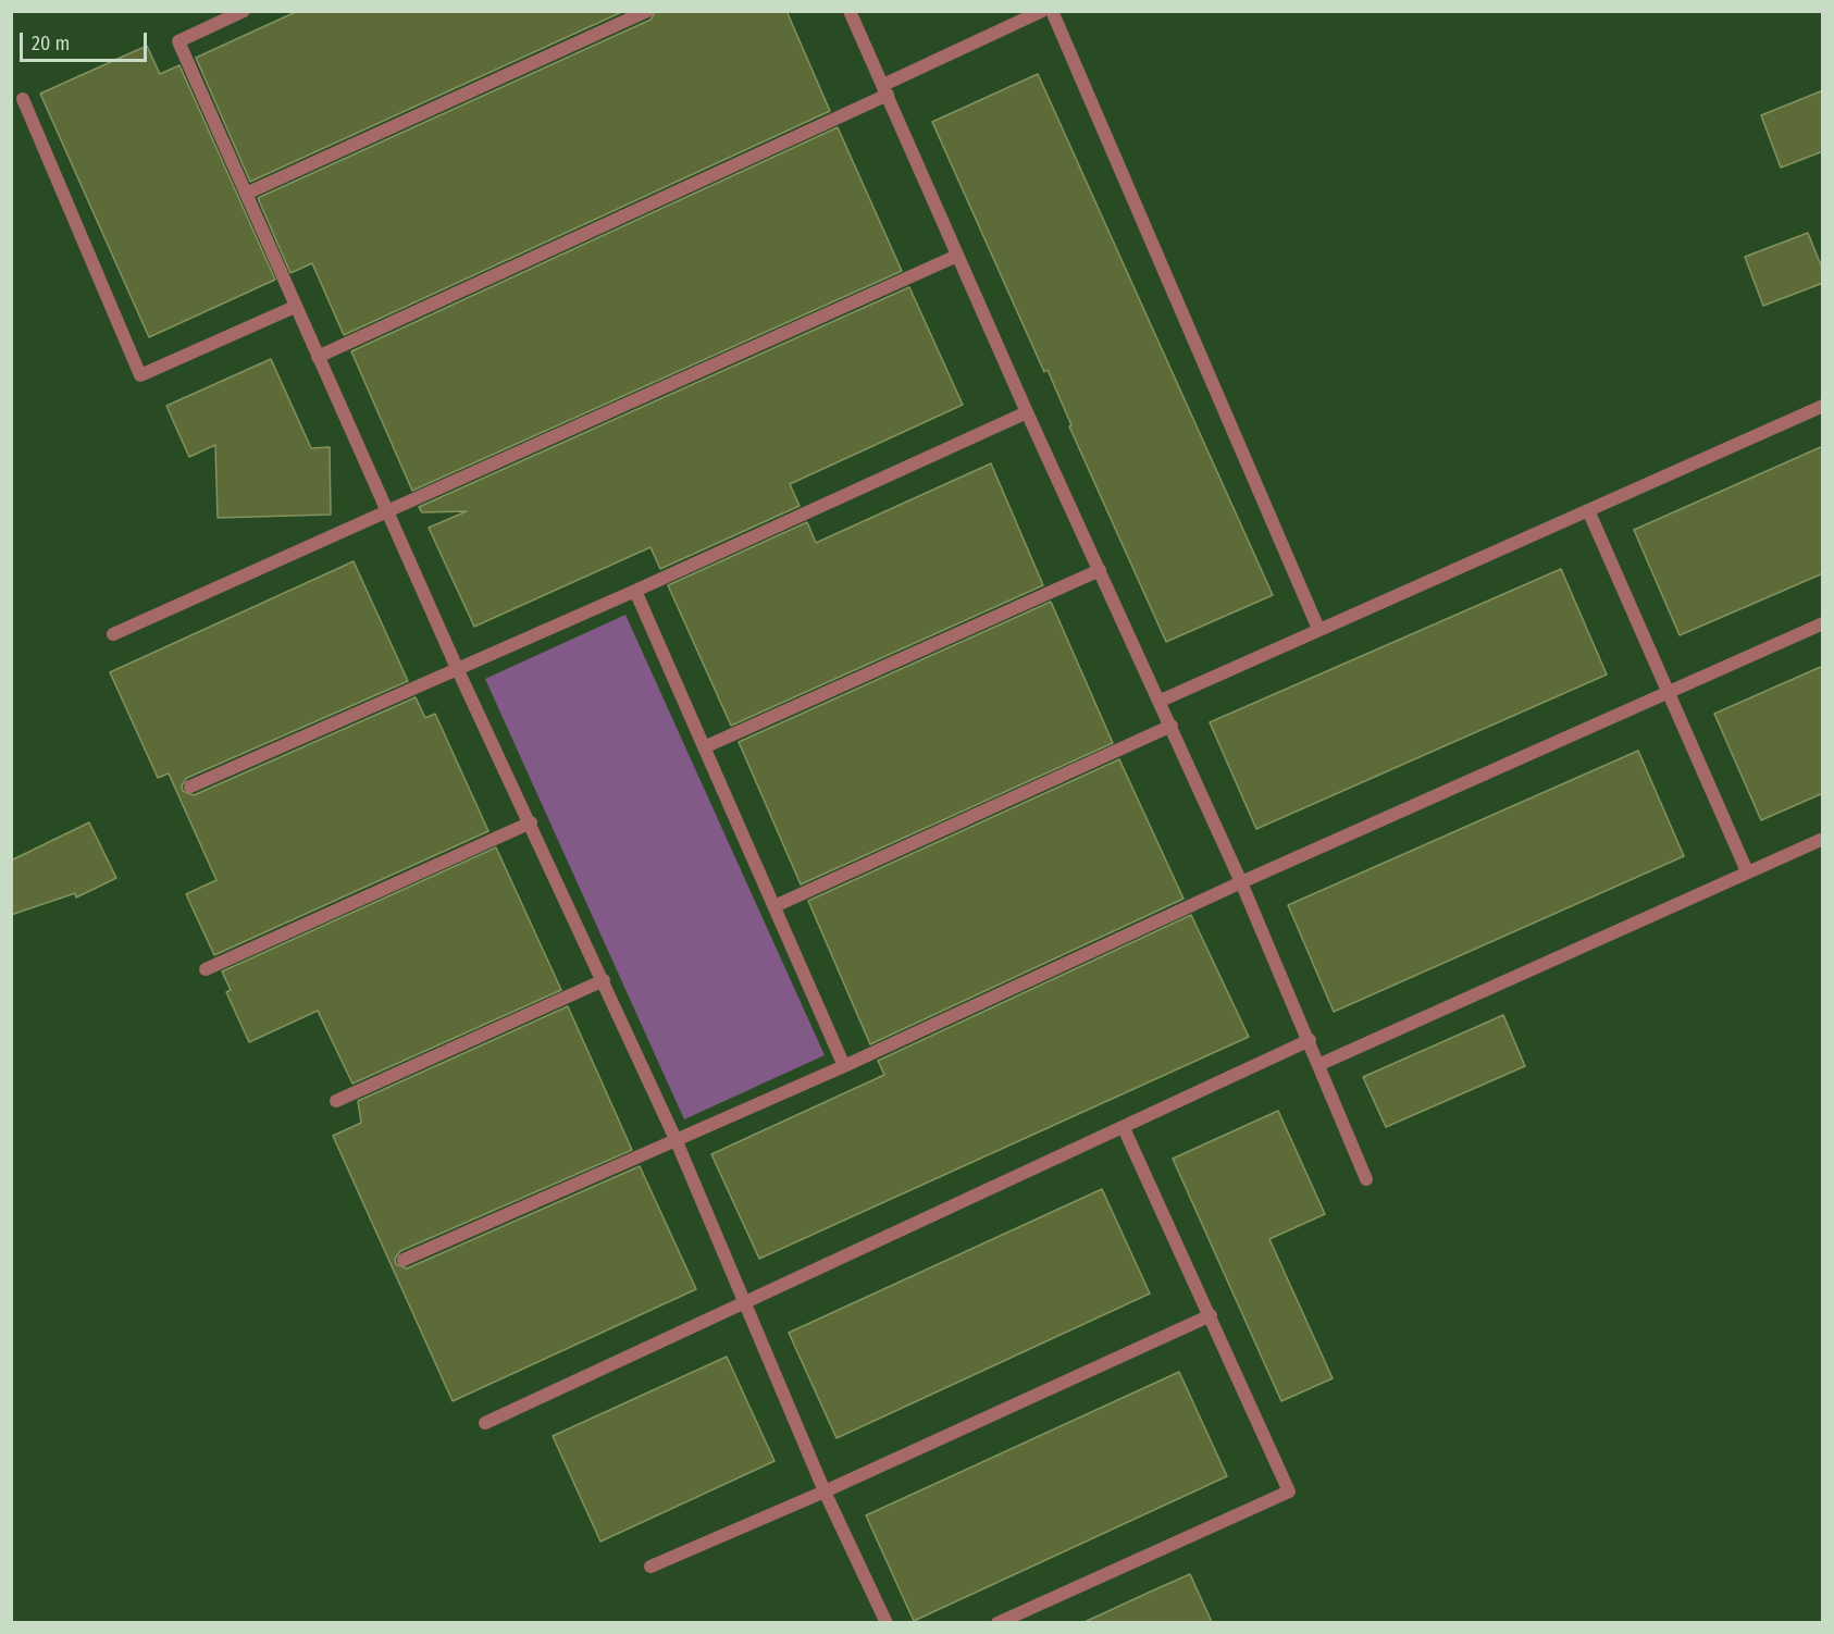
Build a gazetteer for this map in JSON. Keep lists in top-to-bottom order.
{
  "scale_bar": "20 m"
}
